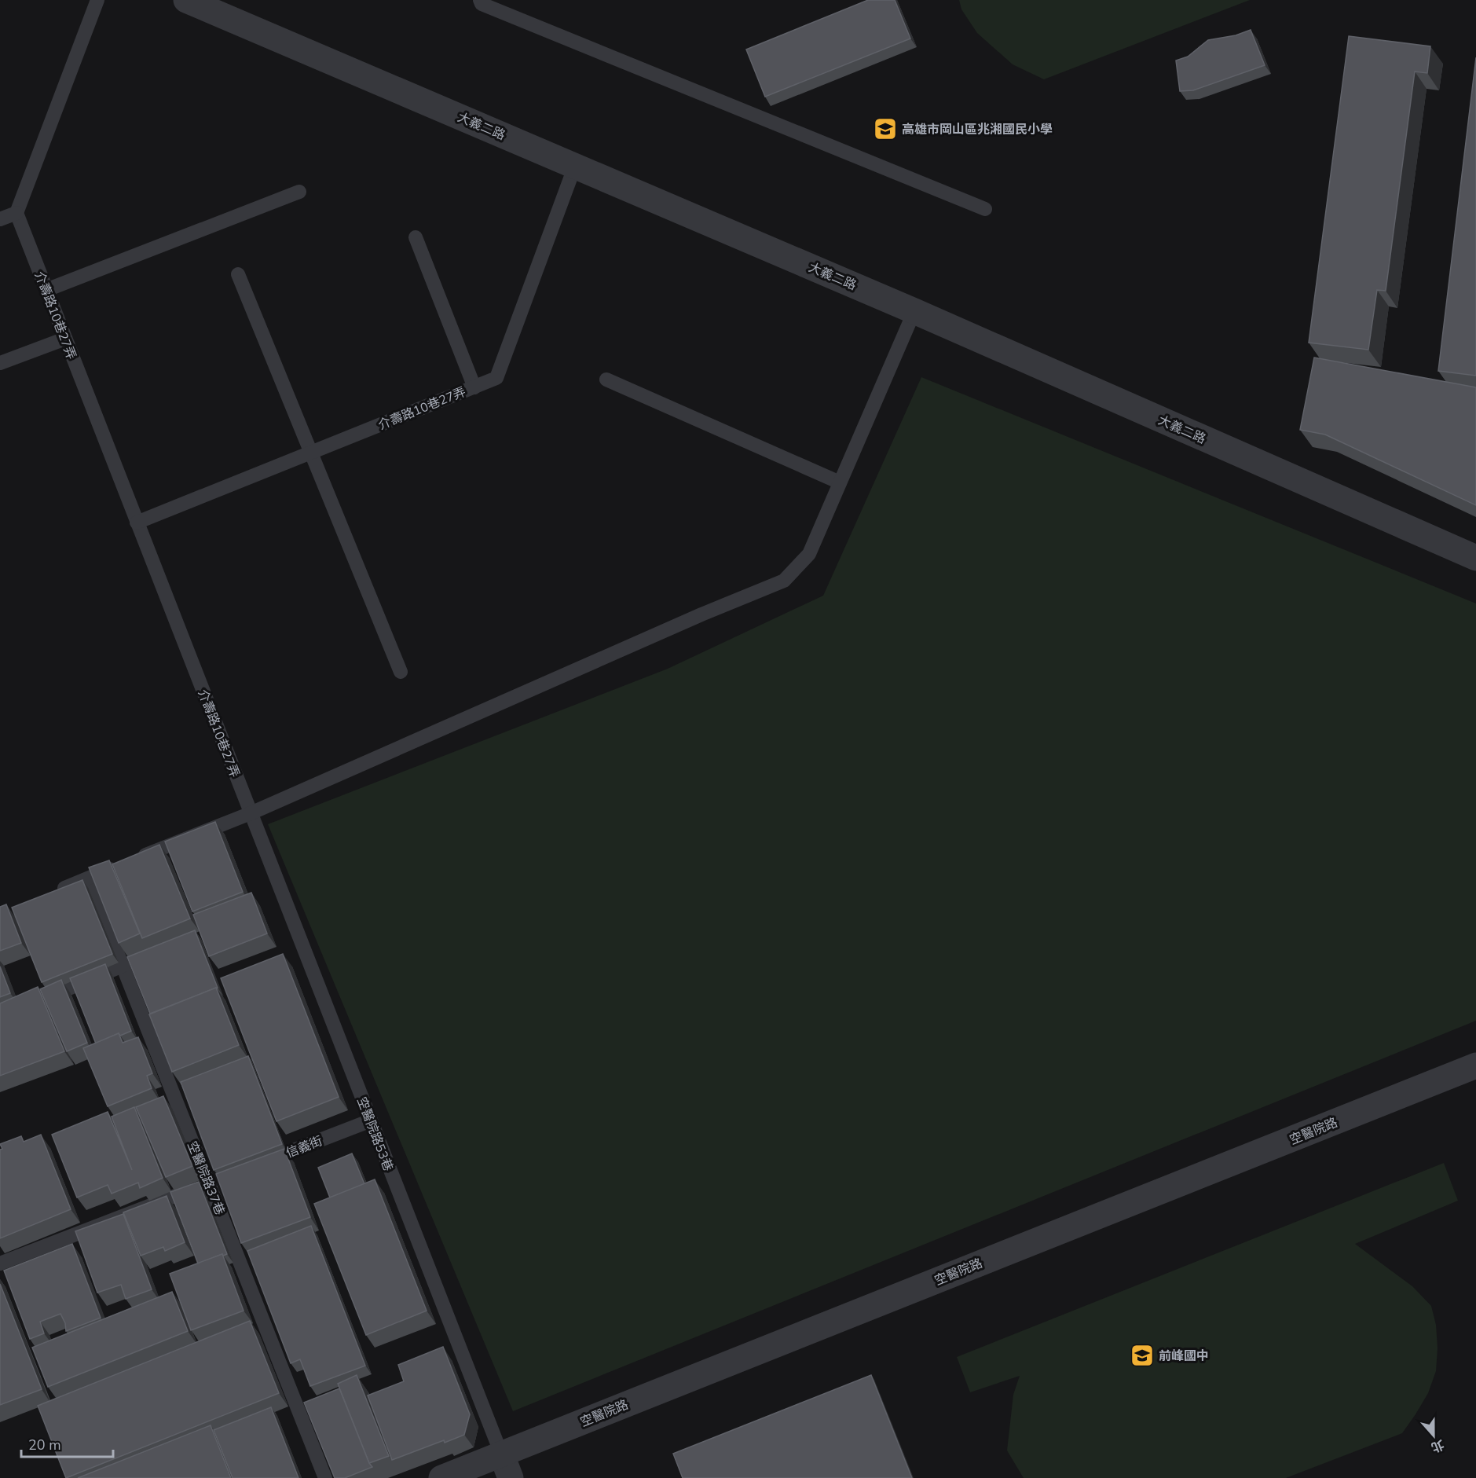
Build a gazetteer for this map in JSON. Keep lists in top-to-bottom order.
{
  "streets": {
    "street": ["大義二路", "空醫院路"],
    "lane": [
      "介壽路10巷27弄",
      "空醫院路53巷",
      "信義街",
      "空醫院路37巷"
    ]
  },
  "crossings": [
    ["大義二路", "介壽路10巷27弄"],
    ["介壽路10巷27弄", "空醫院路53巷"],
    ["空醫院路", "空醫院路53巷"],
    ["空醫院路53巷", "信義街"]
  ],
  "places": {
    "school or university": ["高雄市岡山區兆湘國民小學", "前峰國中"]
  },
  "scale_bar": "20 m",
  "north": "bottom"
}
